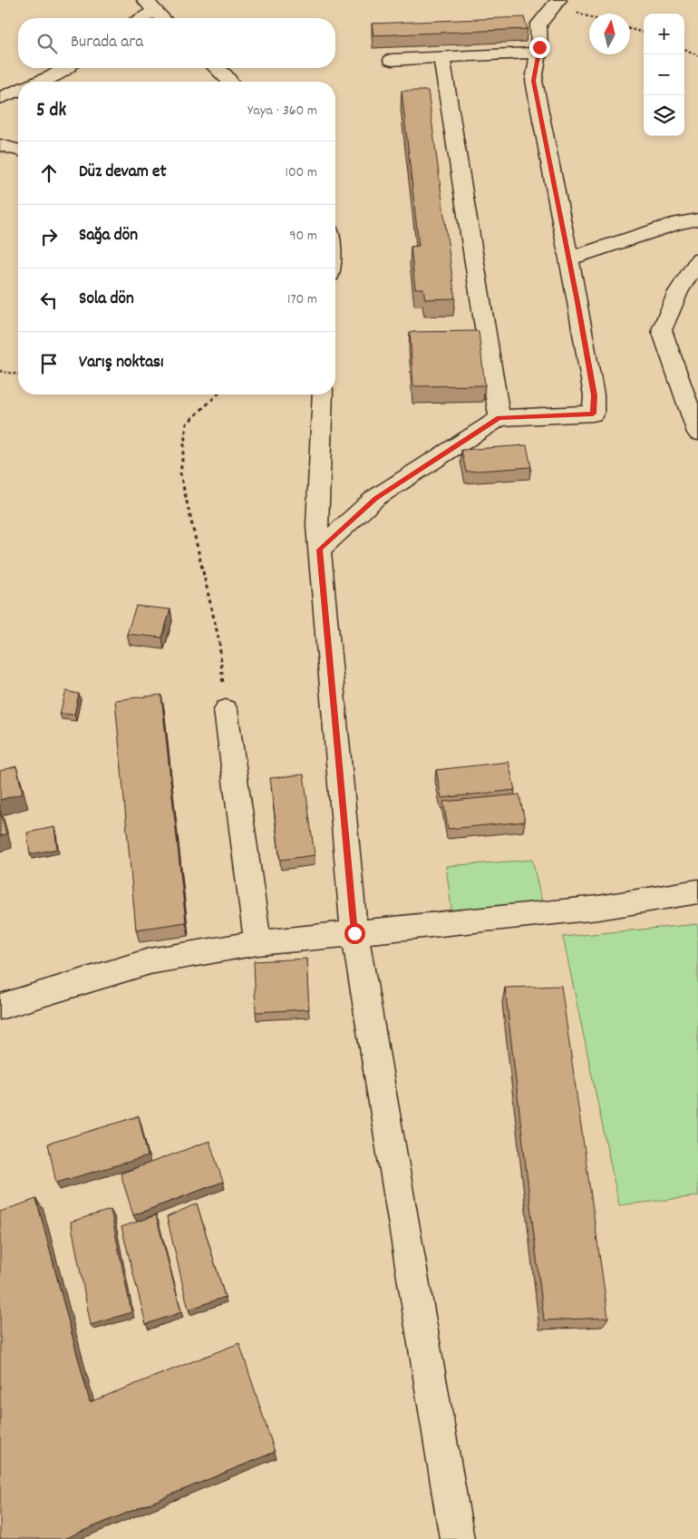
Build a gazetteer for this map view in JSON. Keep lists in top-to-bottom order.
{
  "north": "top",
  "page": {
    "map_buttons": ["+", "−"],
    "search": "Burada ara",
    "heading": ["5 dk", "Yaya · 360 m"],
    "list": [
      ["Düz devam et", "100 m"],
      ["Sağa dön", "90 m"],
      ["Sola dön", "170 m"],
      "Varış noktası"
    ]
  }
}
